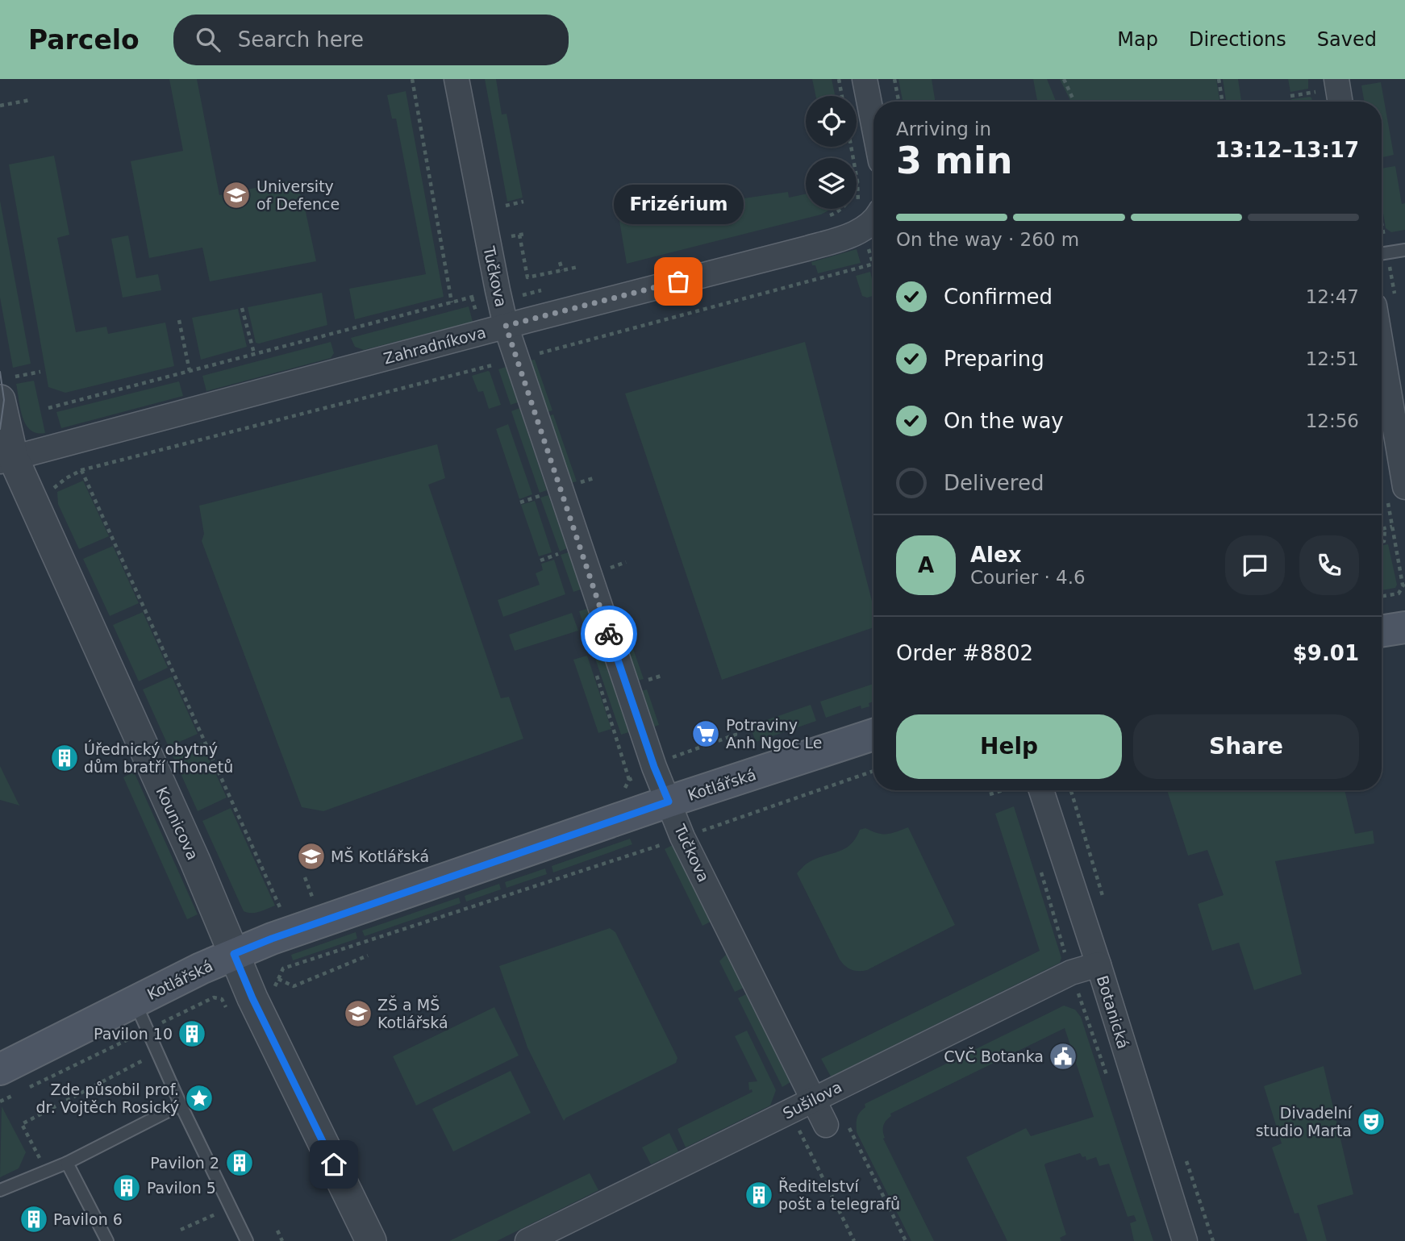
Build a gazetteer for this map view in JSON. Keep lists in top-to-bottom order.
{
  "streets": {
    "main road": ["Kotlářská"],
    "street": [
      "Tučkova",
      "Zahradníkova",
      "Kounicova",
      "Botanická",
      "Sušilova"
    ]
  },
  "crossings": [
    ["Tučkova", "Zahradníkova"],
    ["Tučkova", "Kotlářská"],
    ["Tučkova", "Sušilova"],
    ["Zahradníkova", "Kounicova"],
    ["Kotlářská", "Kounicova"],
    ["Botanická", "Sušilova"]
  ],
  "places": {
    "school or university": ["University of Defence", "MŠ Kotlářská", "ZŠ a MŠ Kotlářská"],
    "other": ["Frizérium"],
    "supermarket": ["Potraviny Anh Ngoc Le"],
    "building": [
      "Úřednický obytný dům bratří Thonetů",
      "Pavilon 10",
      "Pavilon 2",
      "Pavilon 5",
      "Ředitelství pošt a telegrafů",
      "Pavilon 6"
    ],
    "public building": ["CVČ Botanka"],
    "place": ["Zde působil prof. dr. Vojtěch Rosický"],
    "theatre": ["Divadelní studio Marta"]
  },
  "page": {
    "header": "Parcelo",
    "search": "Search here",
    "nav": ["Map", "Directions", "Saved"],
    "heading": ["3 min", "Arriving in", "13:12–13:17"],
    "panel": [
      "Alex",
      "Courier · 4.6",
      "Order #8802",
      "$9.01"
    ],
    "bubble": "Frizérium",
    "bar": "On the way · 260 m",
    "list": [
      ["Confirmed", "12:47"],
      ["Preparing", "12:51"],
      ["On the way", "12:56"],
      "Delivered"
    ],
    "round": "A",
    "buttons": ["Help", "Share"]
  }
}
